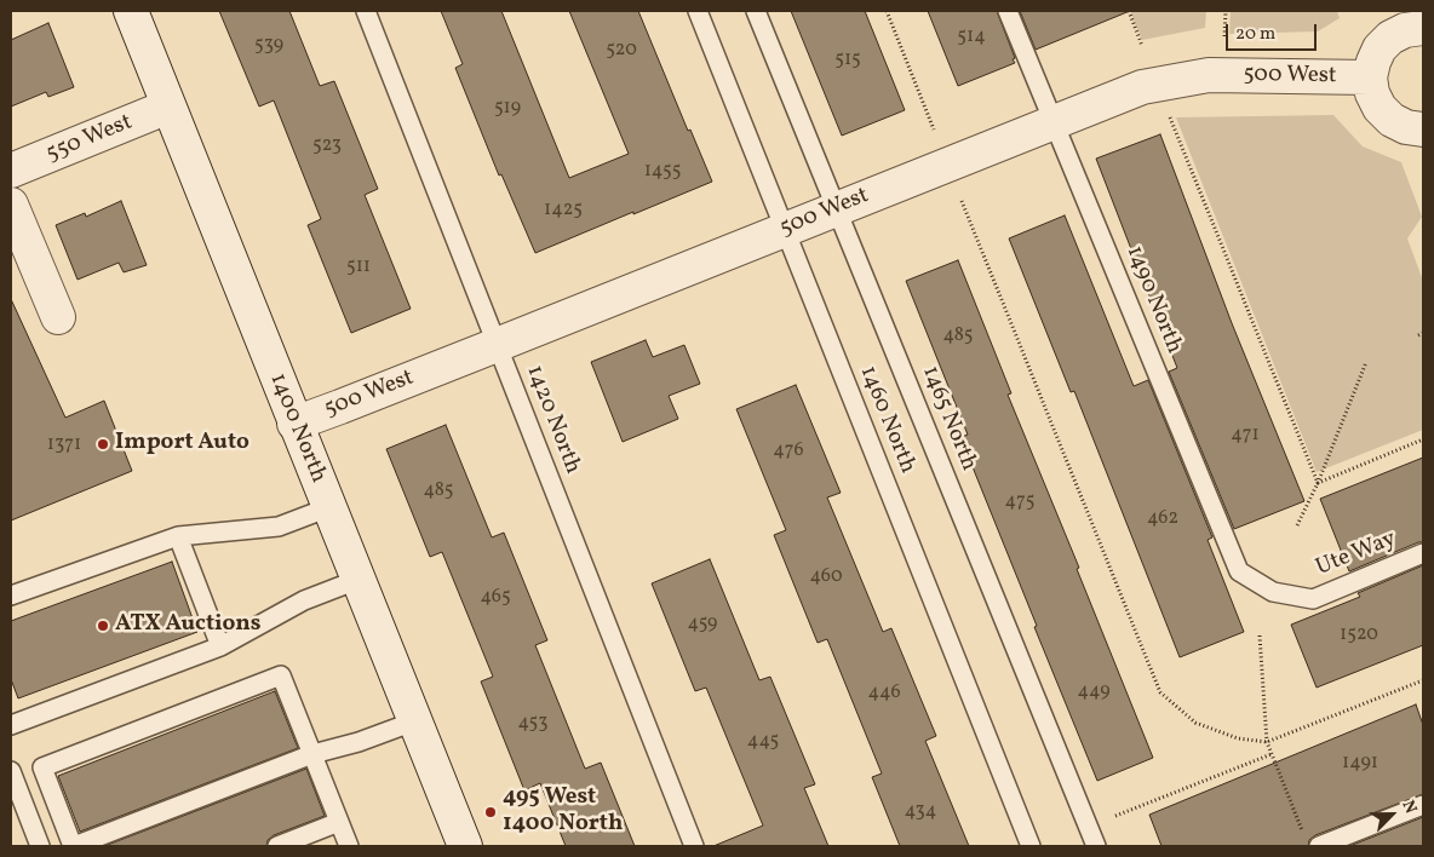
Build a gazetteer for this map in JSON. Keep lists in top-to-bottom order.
{
  "streets": {
    "street": ["500 West", "550 West", "1400 North"],
    "lane": [
      "1490 North",
      "1465 North",
      "1420 North",
      "1460 North",
      "Ute Way"
    ]
  },
  "crossings": [
    ["500 West", "1490 North"],
    ["500 West", "1465 North"],
    ["500 West", "1420 North"],
    ["500 West", "1460 North"],
    ["500 West", "1400 North"],
    ["550 West", "1400 North"],
    ["1490 North", "Ute Way"]
  ],
  "places": ["Import Auto", "ATX Auctions", "495 West 1400 North"],
  "house_numbers": [
    "514",
    "539",
    "520",
    "515",
    "519",
    "523",
    "1455",
    "1425",
    "511",
    "485",
    "471",
    "1371",
    "476",
    "485",
    "475",
    "462",
    "460",
    "465",
    "459",
    "1520",
    "449",
    "446",
    "453",
    "445",
    "1491",
    "434"
  ],
  "scale_bar": "20 m",
  "north": "top right"
}
